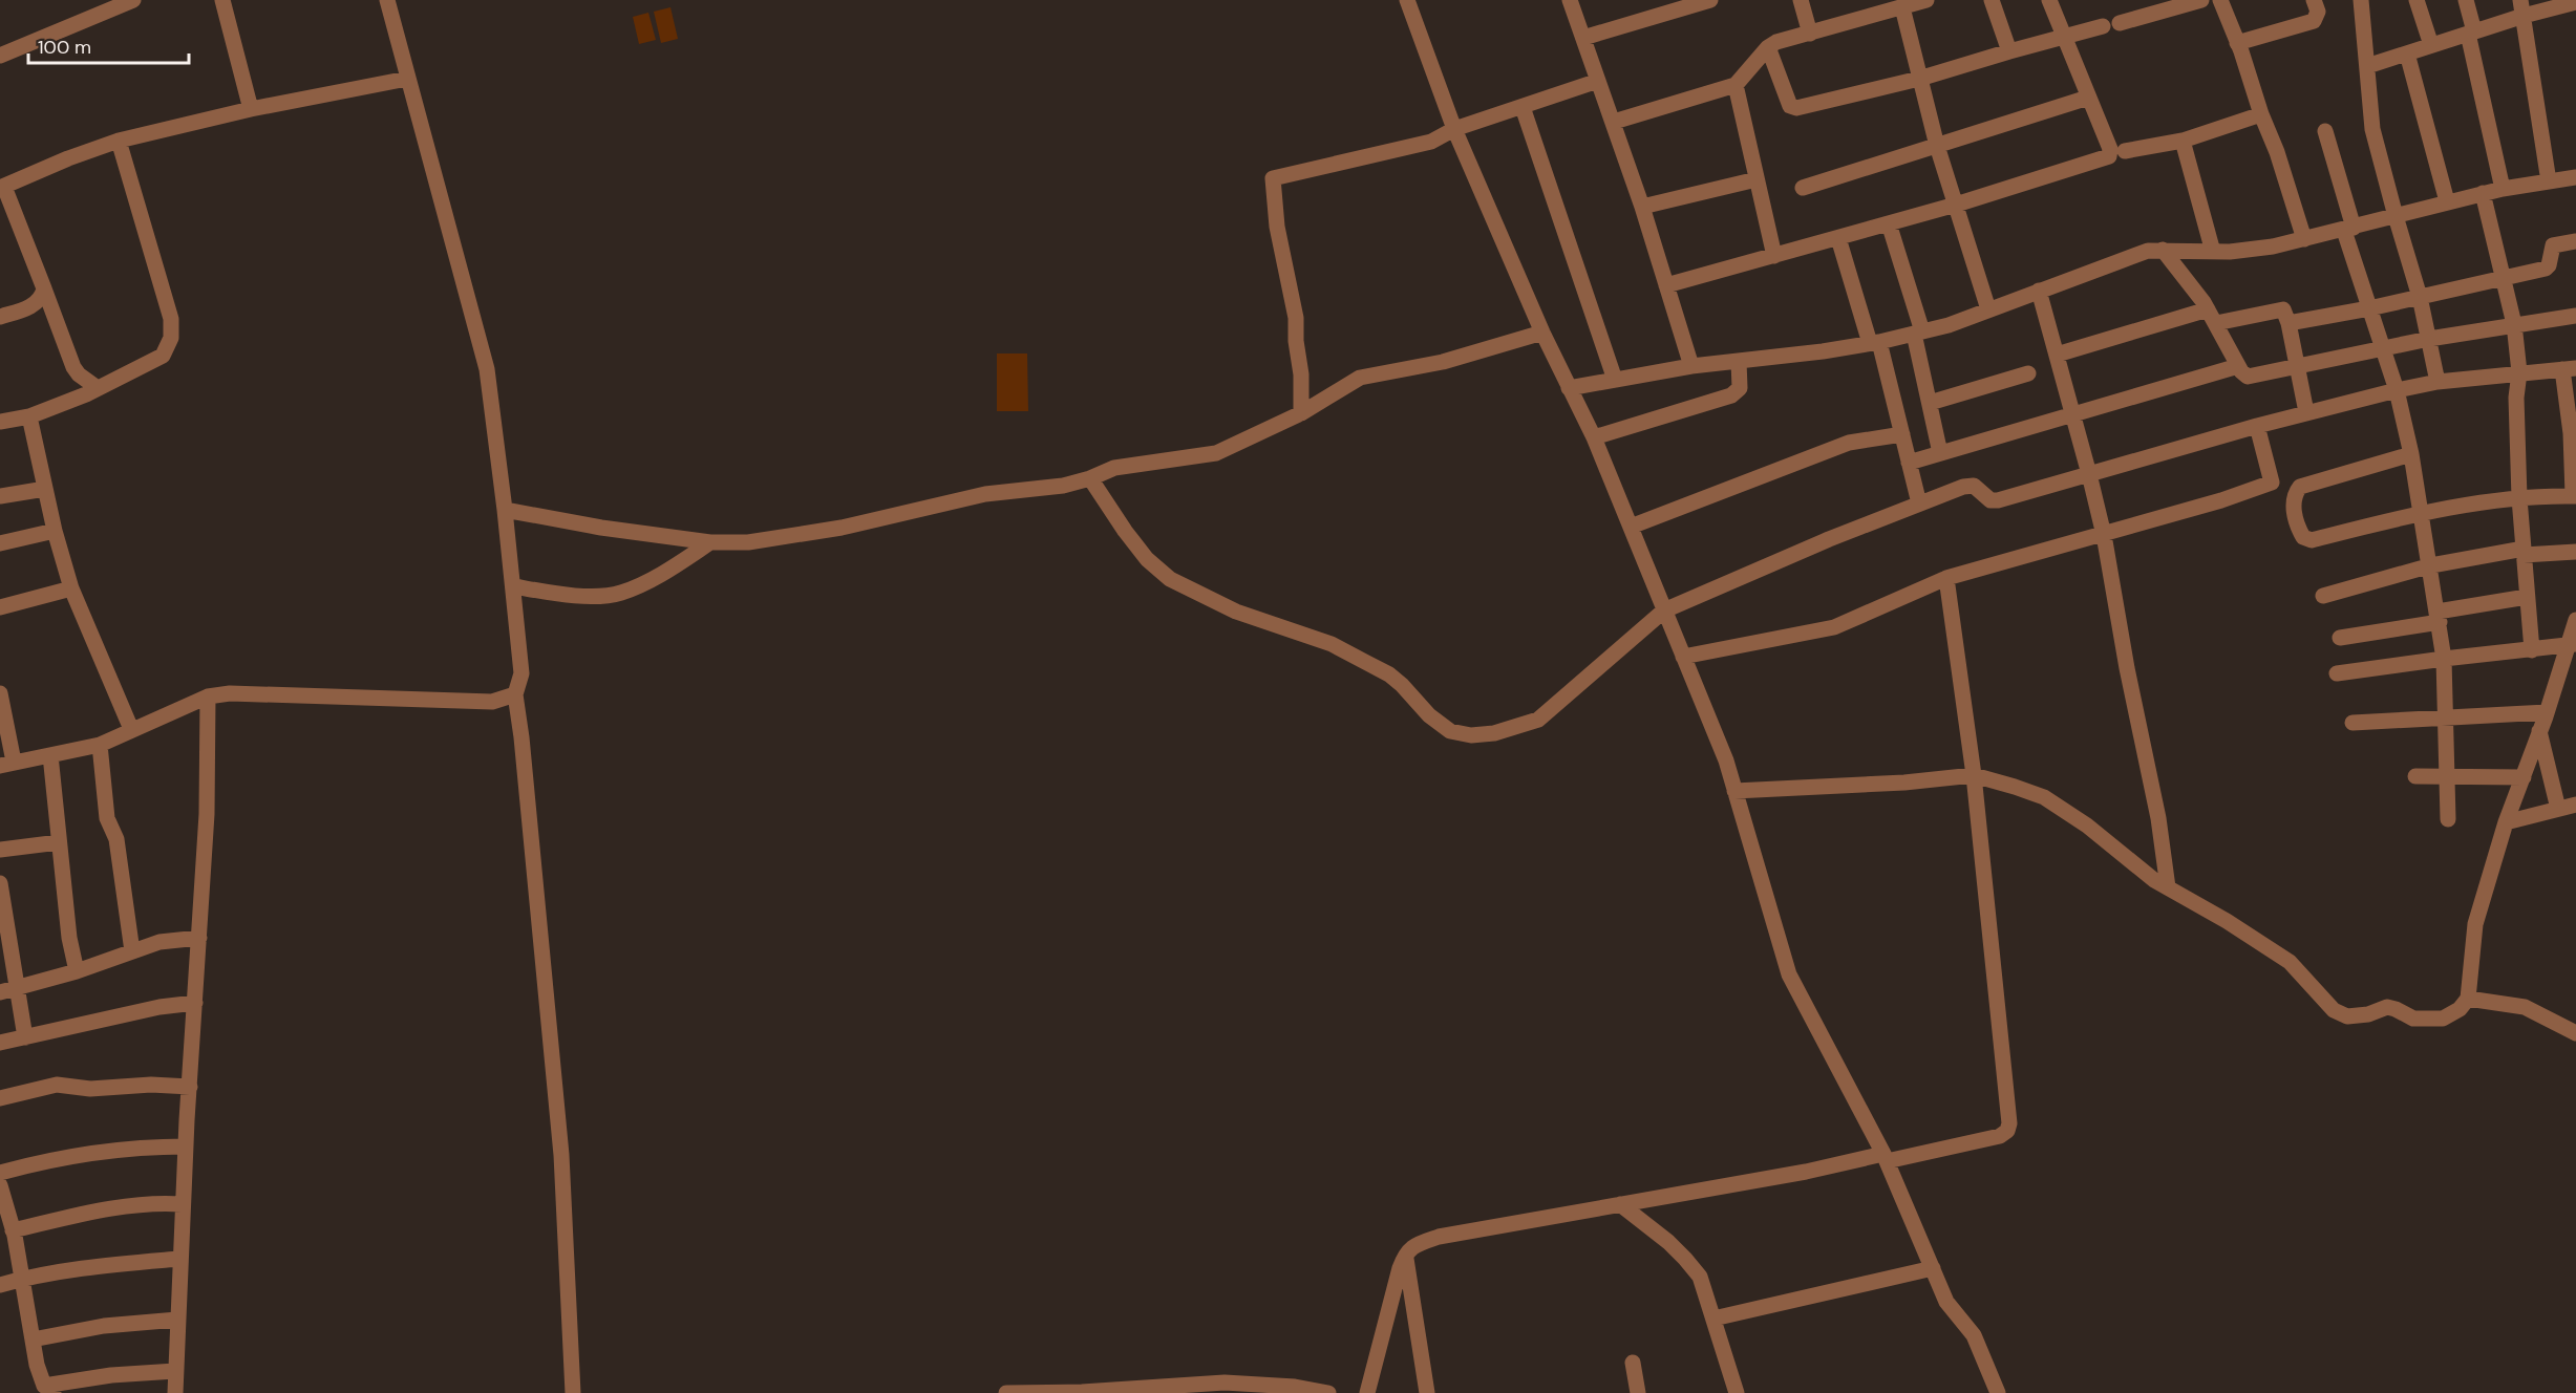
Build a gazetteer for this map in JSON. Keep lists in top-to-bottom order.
{
  "scale_bar": "100 m"
}
